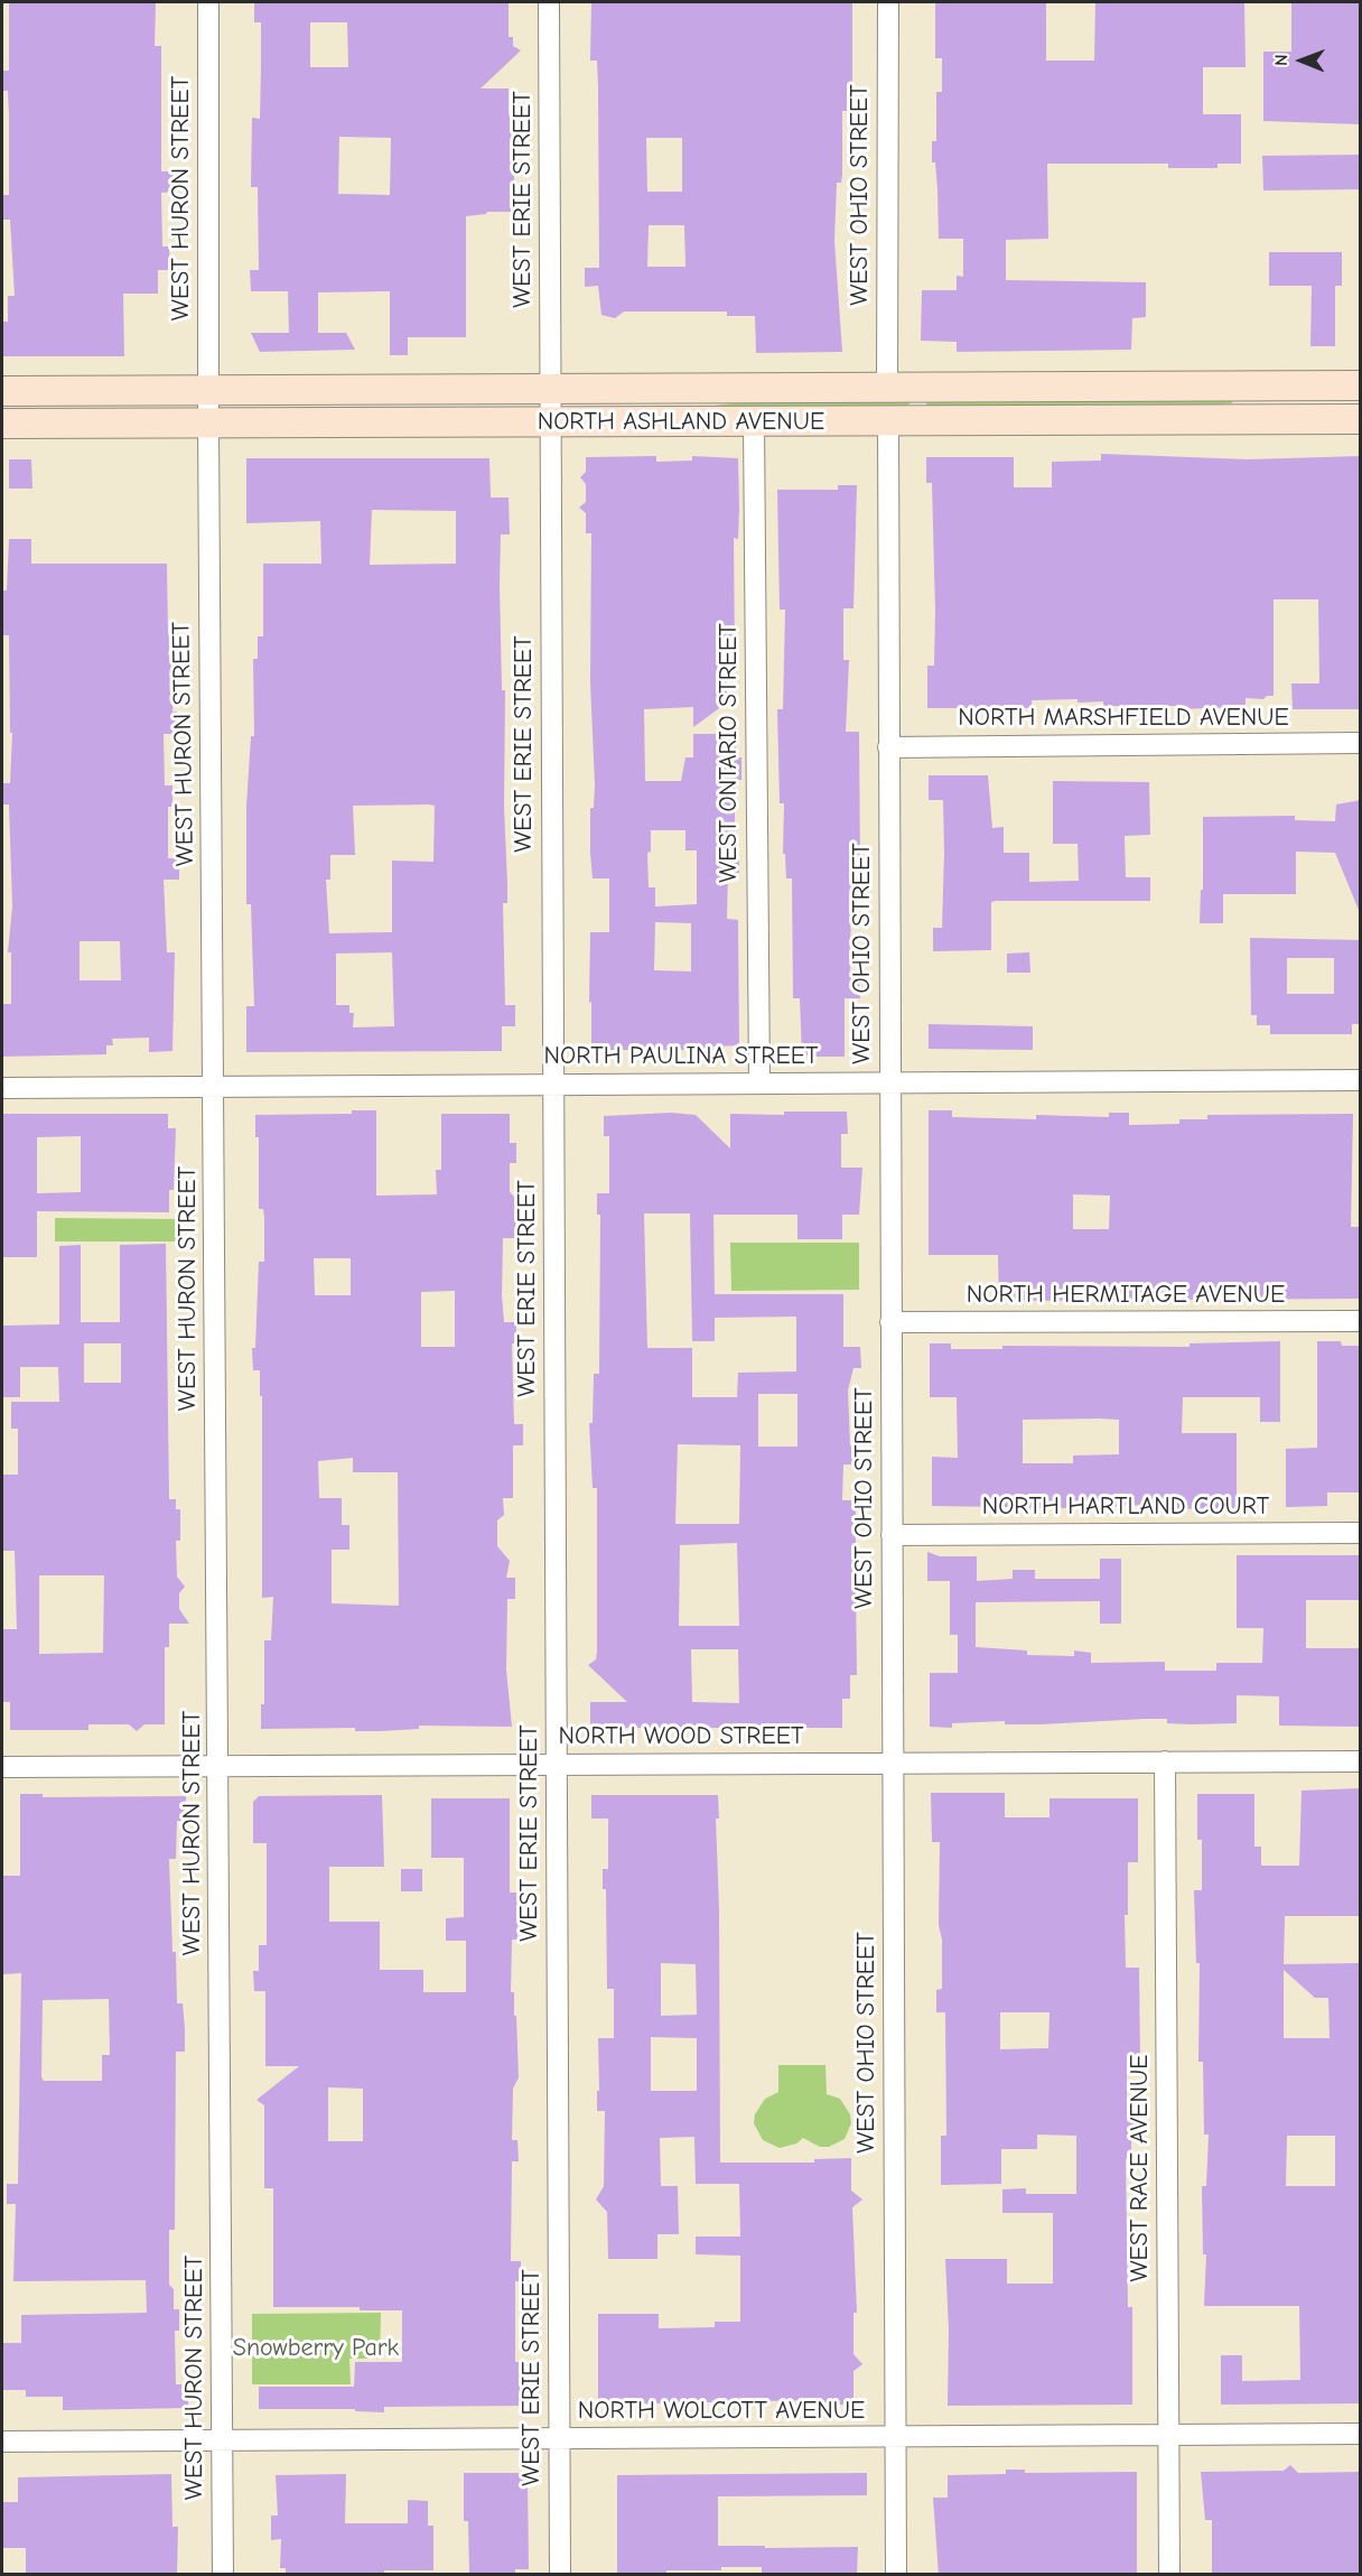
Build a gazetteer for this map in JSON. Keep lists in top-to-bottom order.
{
  "streets": {
    "main road": ["NORTH ASHLAND AVENUE"],
    "street": [
      "WEST OHIO STREET",
      "WEST HURON STREET",
      "WEST ERIE STREET",
      "NORTH MARSHFIELD AVENUE",
      "WEST ONTARIO STREET",
      "NORTH PAULINA STREET",
      "NORTH HERMITAGE AVENUE",
      "NORTH HARTLAND COURT",
      "NORTH WOOD STREET",
      "WEST RACE AVENUE",
      "NORTH WOLCOTT AVENUE"
    ]
  },
  "crossings": [
    ["WEST OHIO STREET", "NORTH ASHLAND AVENUE"],
    ["WEST OHIO STREET", "NORTH MARSHFIELD AVENUE"],
    ["WEST OHIO STREET", "NORTH PAULINA STREET"],
    ["WEST OHIO STREET", "NORTH HERMITAGE AVENUE"],
    ["WEST OHIO STREET", "NORTH HARTLAND COURT"],
    ["WEST OHIO STREET", "NORTH WOOD STREET"],
    ["WEST OHIO STREET", "NORTH WOLCOTT AVENUE"],
    ["WEST HURON STREET", "NORTH ASHLAND AVENUE"],
    ["WEST HURON STREET", "NORTH PAULINA STREET"],
    ["WEST HURON STREET", "NORTH WOOD STREET"],
    ["WEST HURON STREET", "NORTH WOLCOTT AVENUE"],
    ["WEST ERIE STREET", "NORTH ASHLAND AVENUE"],
    ["WEST ERIE STREET", "NORTH PAULINA STREET"],
    ["WEST ERIE STREET", "NORTH WOOD STREET"],
    ["WEST ERIE STREET", "NORTH WOLCOTT AVENUE"],
    ["NORTH ASHLAND AVENUE", "WEST ONTARIO STREET"],
    ["WEST ONTARIO STREET", "NORTH PAULINA STREET"],
    ["NORTH WOOD STREET", "WEST RACE AVENUE"],
    ["WEST RACE AVENUE", "NORTH WOLCOTT AVENUE"]
  ],
  "parks": ["Snowberry Park"],
  "north": "left"
}
